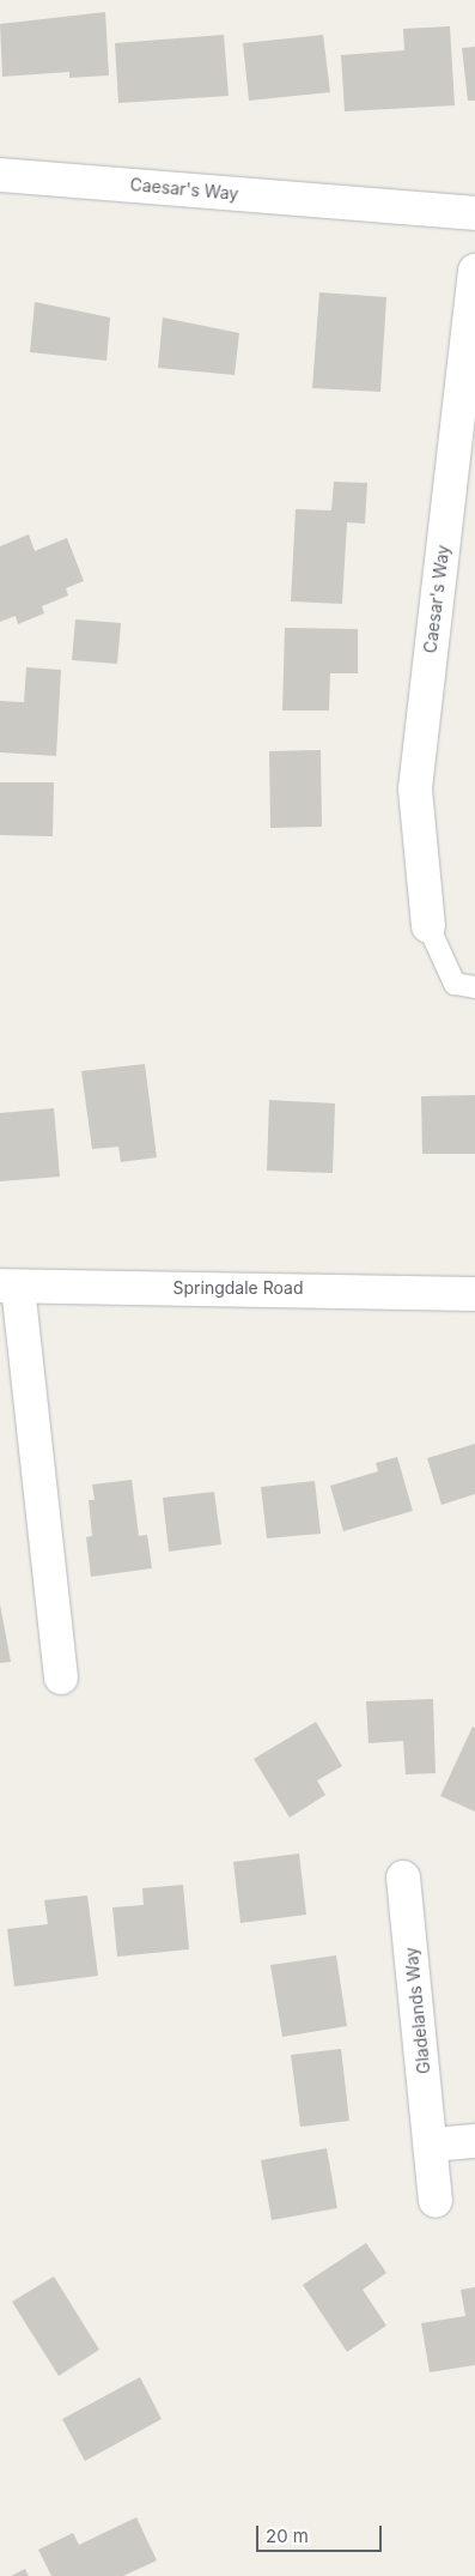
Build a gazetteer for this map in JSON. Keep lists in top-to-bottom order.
{
  "streets": {
    "street": ["Caesar's Way", "Springdale Road", "Gladelands Way"]
  },
  "scale_bar": "20 m"
}
